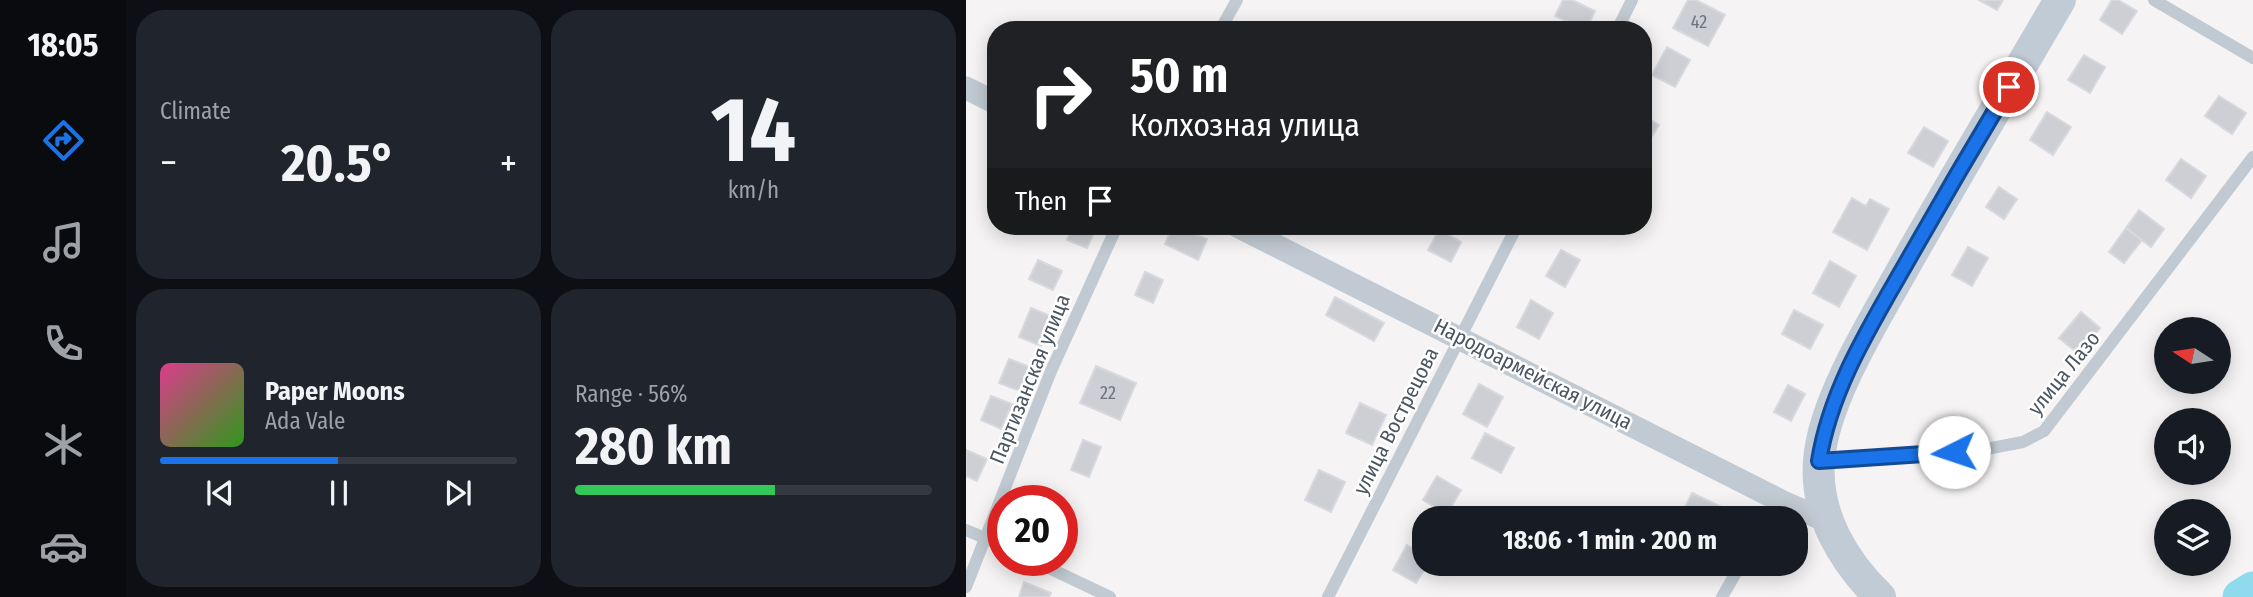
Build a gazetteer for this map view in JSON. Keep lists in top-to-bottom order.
{
  "streets": {
    "street": ["Народоармейская улица"],
    "lane": ["улица Лазо", "Партизанская улица", "улица Вострецова"]
  },
  "crossings": [
    ["Народоармейская улица", "улица Вострецова"]
  ],
  "house_numbers": ["42", "22"],
  "north": "left",
  "page": {
    "tabs": "18:05",
    "tile": [
      "Climate",
      ["14", "km/h"],
      ["Range · 56%", "280 km"]
    ],
    "turn": ["50 m", "Колхозная улица"],
    "heat": ["−", "20.5°", "+"],
    "then": "Then",
    "song": ["Paper Moons", "Ada Vale"],
    "limit": "20",
    "trip": "18:06 · 1 min · 200 m"
  }
}
